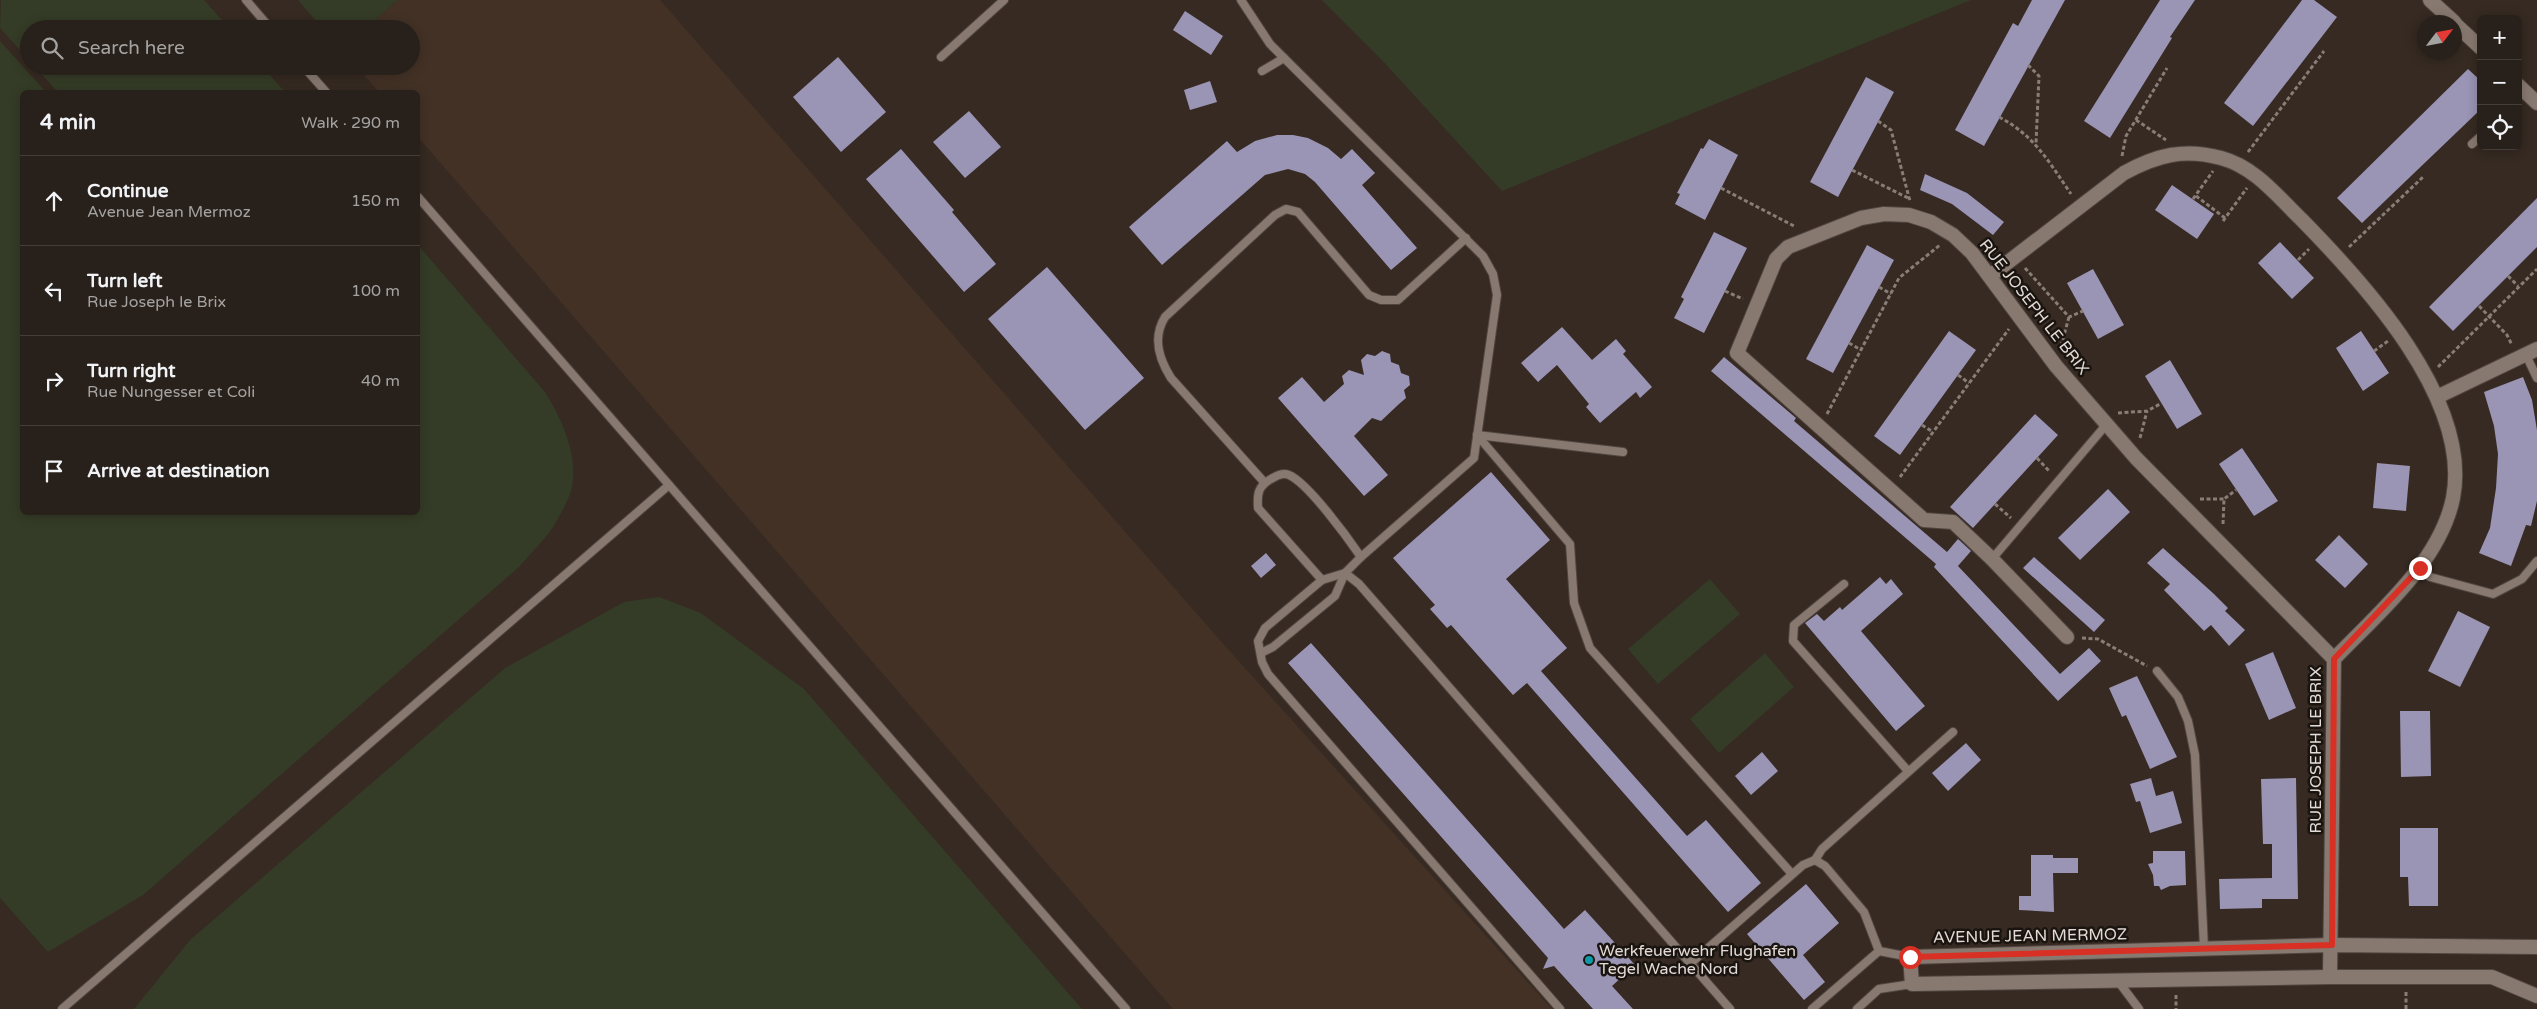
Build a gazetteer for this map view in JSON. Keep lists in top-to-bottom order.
{
  "streets": {
    "street": ["RUE JOSEPH LE BRIX", "AVENUE JEAN MERMOZ"]
  },
  "crossings": [
    ["RUE JOSEPH LE BRIX", "AVENUE JEAN MERMOZ"]
  ],
  "places": ["Werkfeuerwehr Flughafen Tegel Wache Nord"],
  "north": "top right",
  "page": {
    "map_buttons": ["+", "−"],
    "search": "Search here",
    "heading": ["4 min", "Walk · 290 m"],
    "list": [
      ["Continue", "Avenue Jean Mermoz", "150 m"],
      ["Turn left", "Rue Joseph le Brix", "100 m"],
      ["Turn right", "Rue Nungesser et Coli", "40 m"],
      "Arrive at destination"
    ]
  }
}
